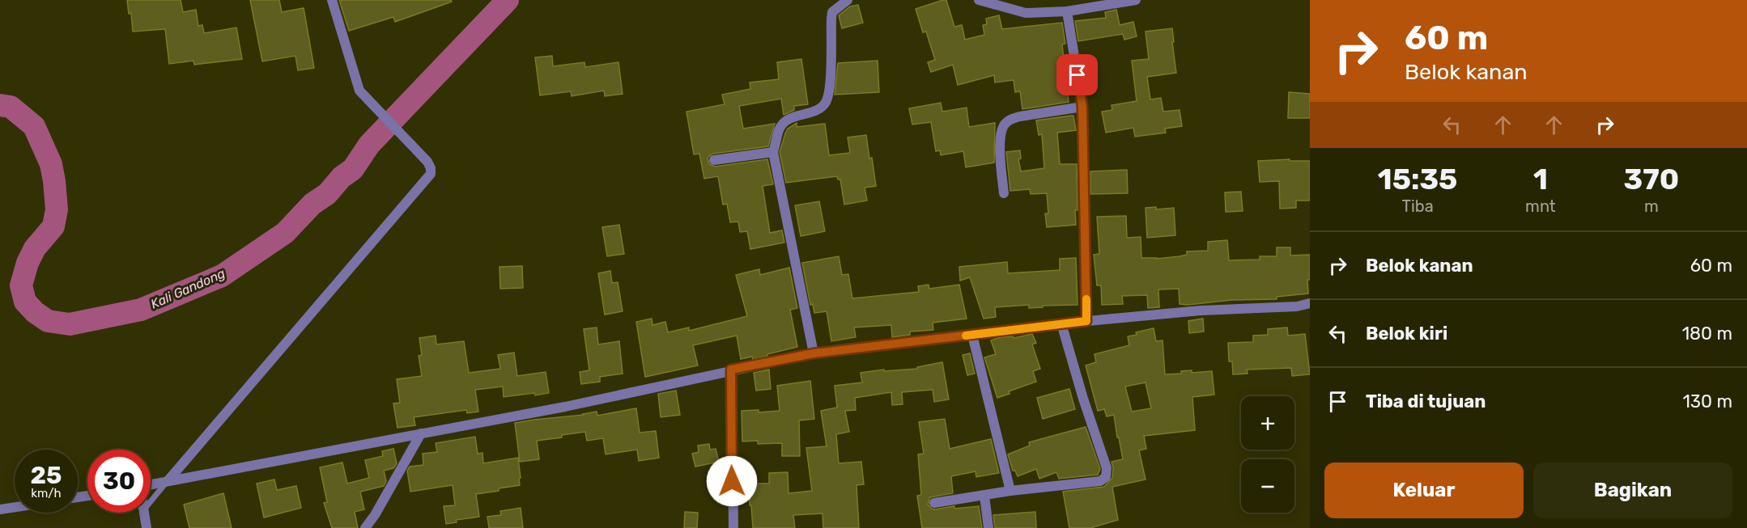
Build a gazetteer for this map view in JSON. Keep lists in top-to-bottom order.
{
  "water": ["Kali Gandong"],
  "page": {
    "turn": ["60 m", "Belok kanan"],
    "eta": [
      "15:35",
      "Tiba",
      "1",
      "mnt",
      "370",
      "m"
    ],
    "list": [
      {
        "name": "Belok kanan",
        "value": "60 m"
      },
      {
        "name": "Belok kiri",
        "value": "180 m"
      },
      {
        "name": "Tiba di tujuan",
        "value": "130 m"
      }
    ],
    "map_buttons": ["+", "−"],
    "speed": "25 km/h",
    "limit": "30",
    "buttons": ["Keluar", "Bagikan"]
  }
}
